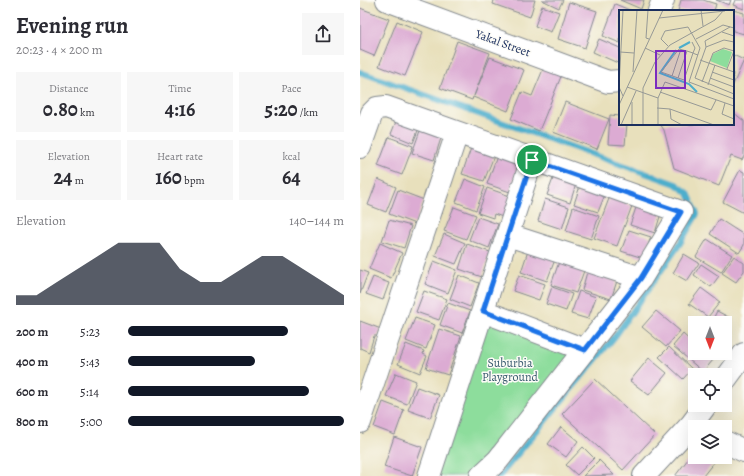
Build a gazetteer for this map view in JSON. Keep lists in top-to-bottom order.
{
  "streets": {
    "street": ["Yakal Street"]
  },
  "parks": ["Suburbia Playground"],
  "north": "bottom",
  "page": {
    "heading": ["Evening run", "20:23 · 4 × 200 m"],
    "stats": [
      ["Distance", "0.80 km"],
      ["Time", "4:16"],
      ["Pace", "5:20 /km"],
      ["Elevation", "24 m"],
      ["Heart rate", "160 bpm"],
      ["kcal", "64"]
    ],
    "chart": ["Elevation", "140–144 m"],
    "list": [
      {
        "name": "200 m",
        "note": "5:23"
      },
      {
        "name": "400 m",
        "note": "5:43"
      },
      {
        "name": "600 m",
        "note": "5:14"
      },
      {
        "name": "800 m",
        "note": "5:00"
      }
    ]
  }
}
